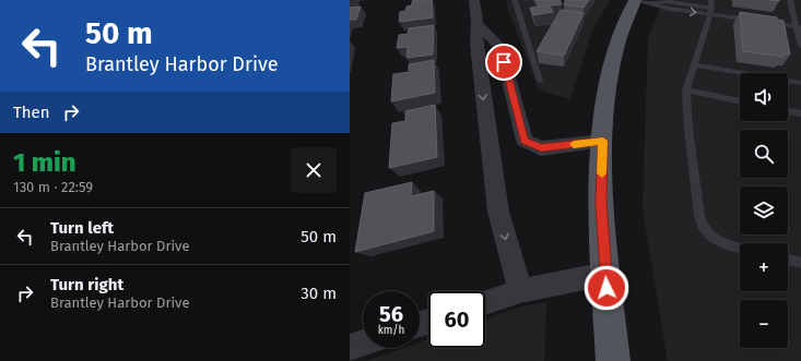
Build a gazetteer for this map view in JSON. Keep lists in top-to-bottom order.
{
  "page": {
    "turn": ["50 m", "Brantley Harbor Drive"],
    "map_buttons": ["+", "−"],
    "then": "Then",
    "heading": ["1 min", "130 m · 22:59"],
    "list": [
      {
        "name": "Turn left",
        "note": "Brantley Harbor Drive",
        "value": "50 m"
      },
      {
        "name": "Turn right",
        "note": "Brantley Harbor Drive",
        "value": "30 m"
      }
    ],
    "speed": "56 km/h",
    "limit": "60"
  }
}
